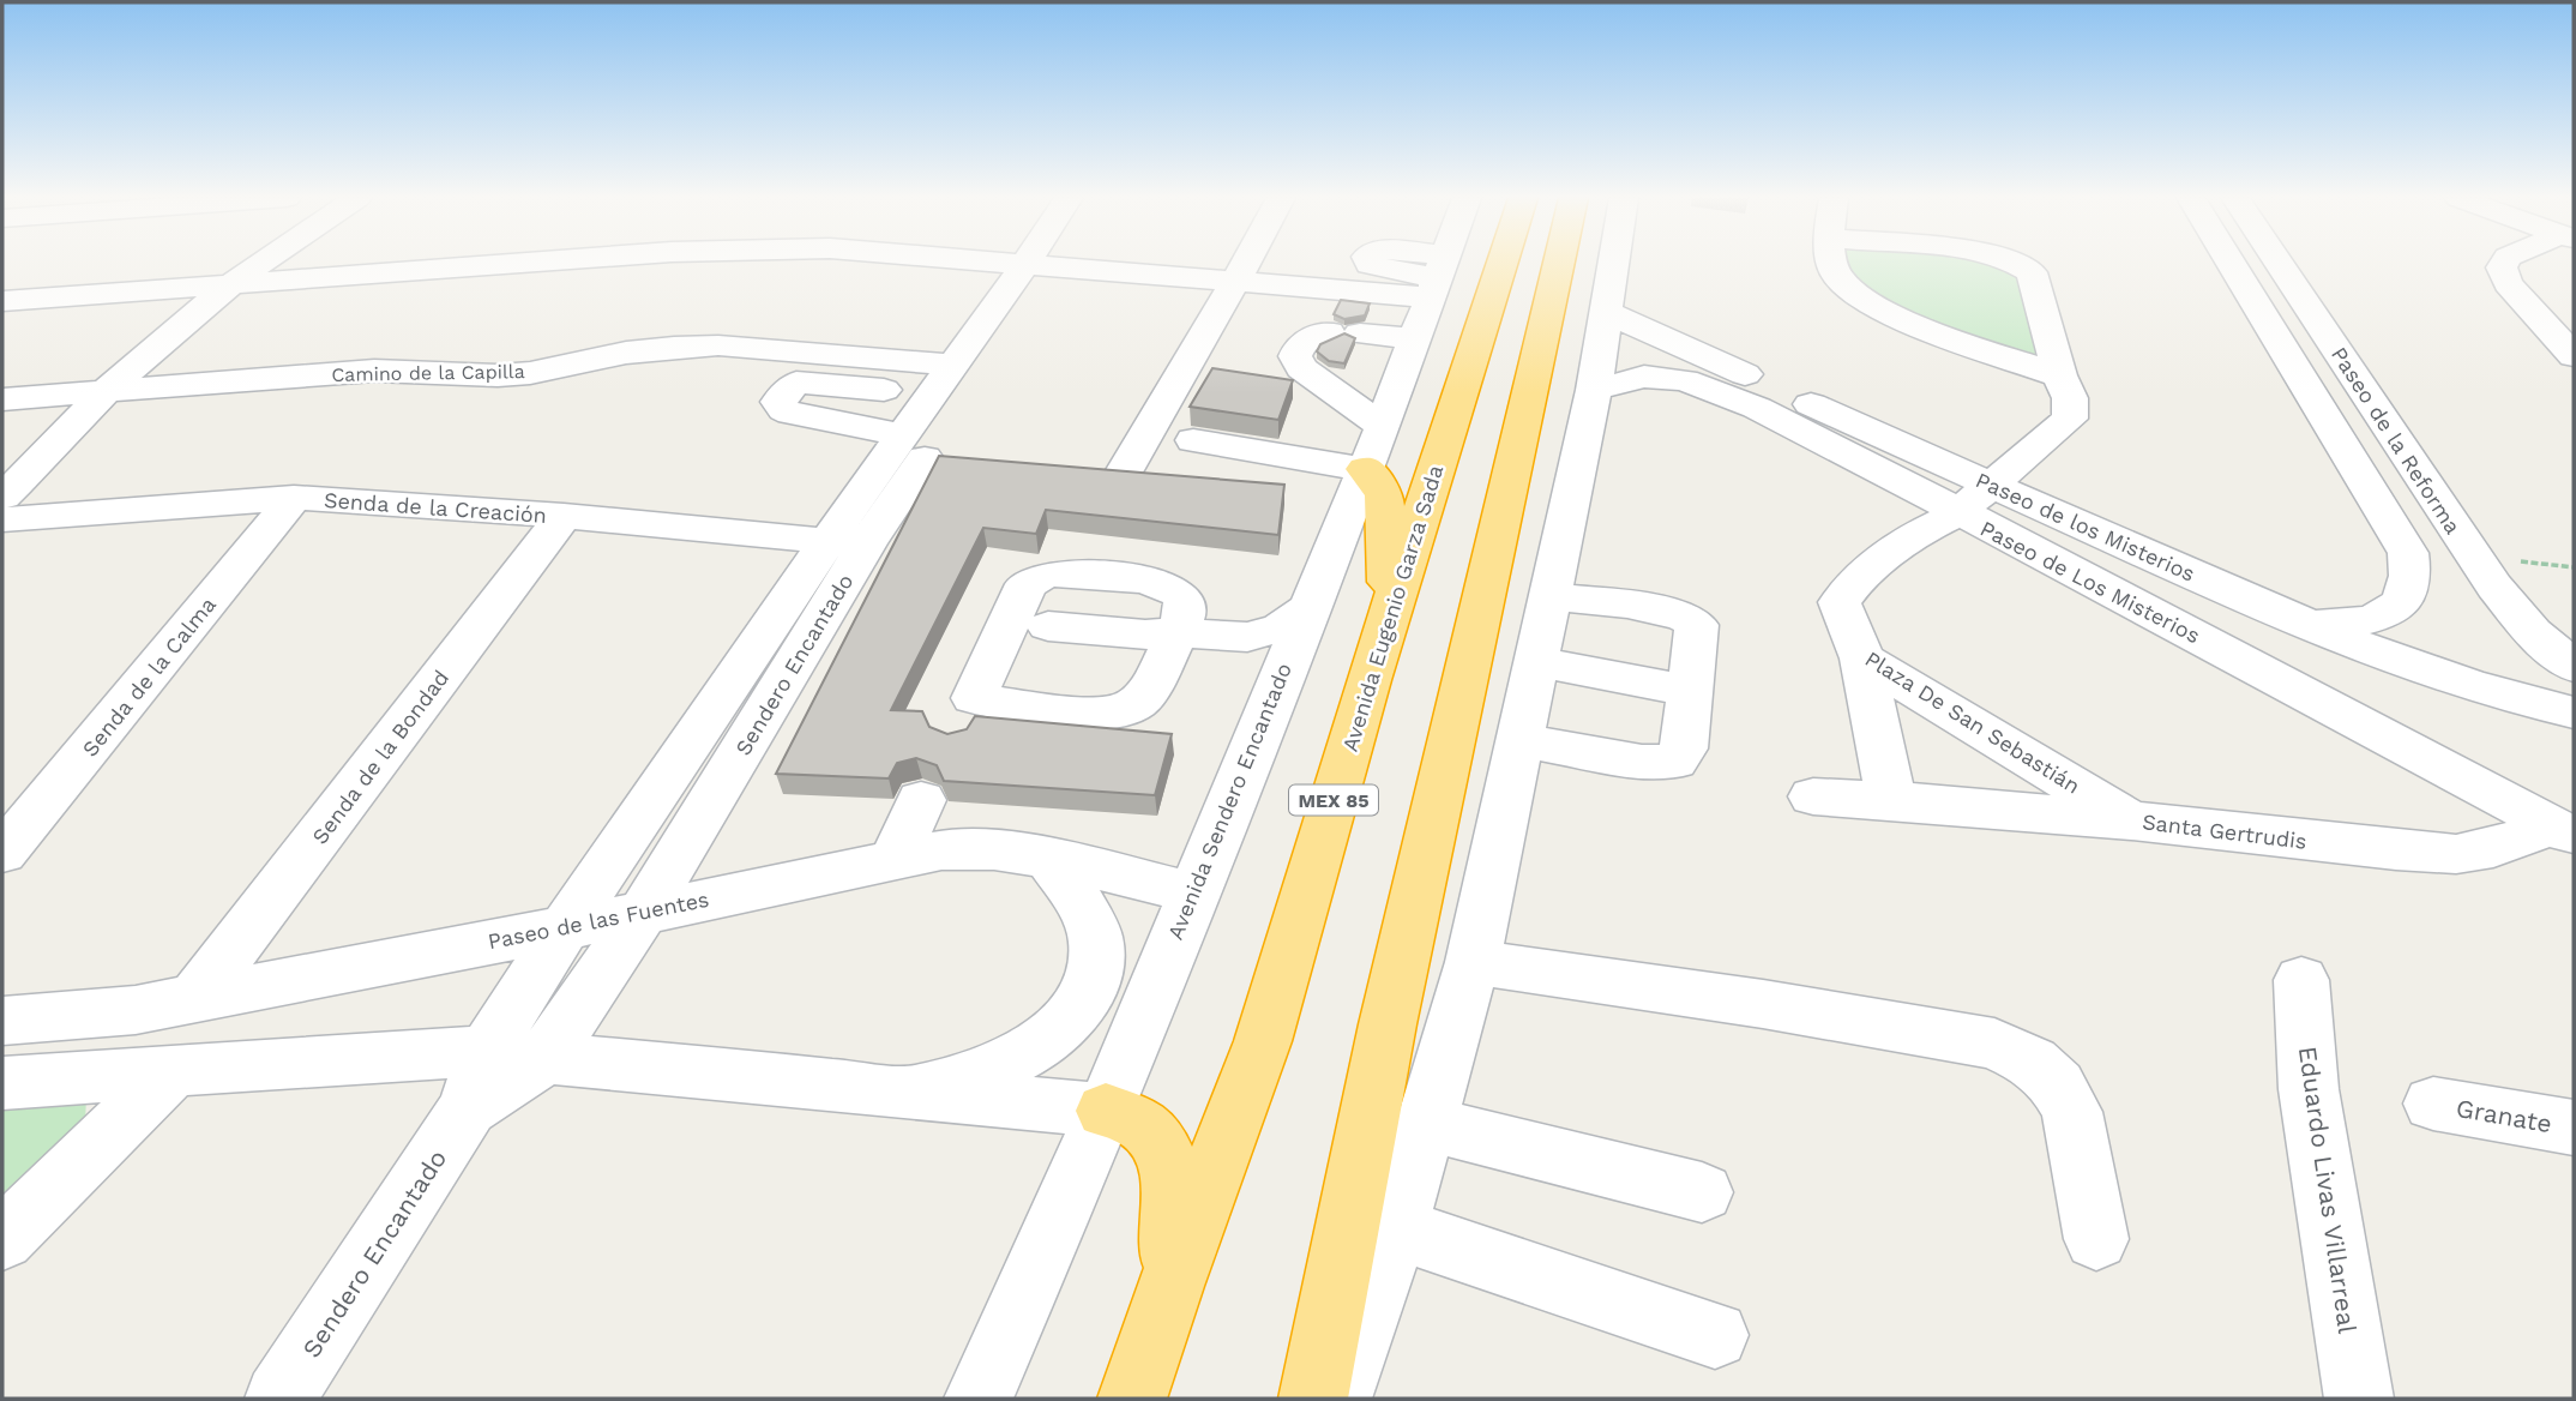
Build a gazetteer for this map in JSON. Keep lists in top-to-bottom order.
{
  "streets": {
    "highway": ["Avenida Eugenio Garza Sada", "MEX 85"],
    "street": [
      "Camino de la Capilla",
      "Paseo de la Reforma",
      "Senda de la Creación",
      "Paseo de los Misterios",
      "Paseo de Los Misterios",
      "Sendero Encantado",
      "Senda de la Calma",
      "Plaza De San Sebastián",
      "Senda de la Bondad",
      "Avenida Sendero Encantado",
      "Santa Gertrudis",
      "Paseo de las Fuentes",
      "Granate",
      "Eduardo Livas Villarreal"
    ]
  },
  "crossings": [
    ["Camino de la Capilla", "Sendero Encantado"],
    ["Senda de la Creación", "Sendero Encantado"],
    ["Senda de la Creación", "Senda de la Calma"],
    ["Senda de la Creación", "Senda de la Bondad"],
    ["Paseo de los Misterios", "Plaza De San Sebastián"],
    ["Paseo de Los Misterios", "Plaza De San Sebastián"],
    ["Paseo de Los Misterios", "Santa Gertrudis"],
    ["Sendero Encantado", "Paseo de las Fuentes"],
    ["Plaza De San Sebastián", "Santa Gertrudis"],
    ["Senda de la Bondad", "Paseo de las Fuentes"],
    ["Avenida Sendero Encantado", "Paseo de las Fuentes"]
  ]
}
